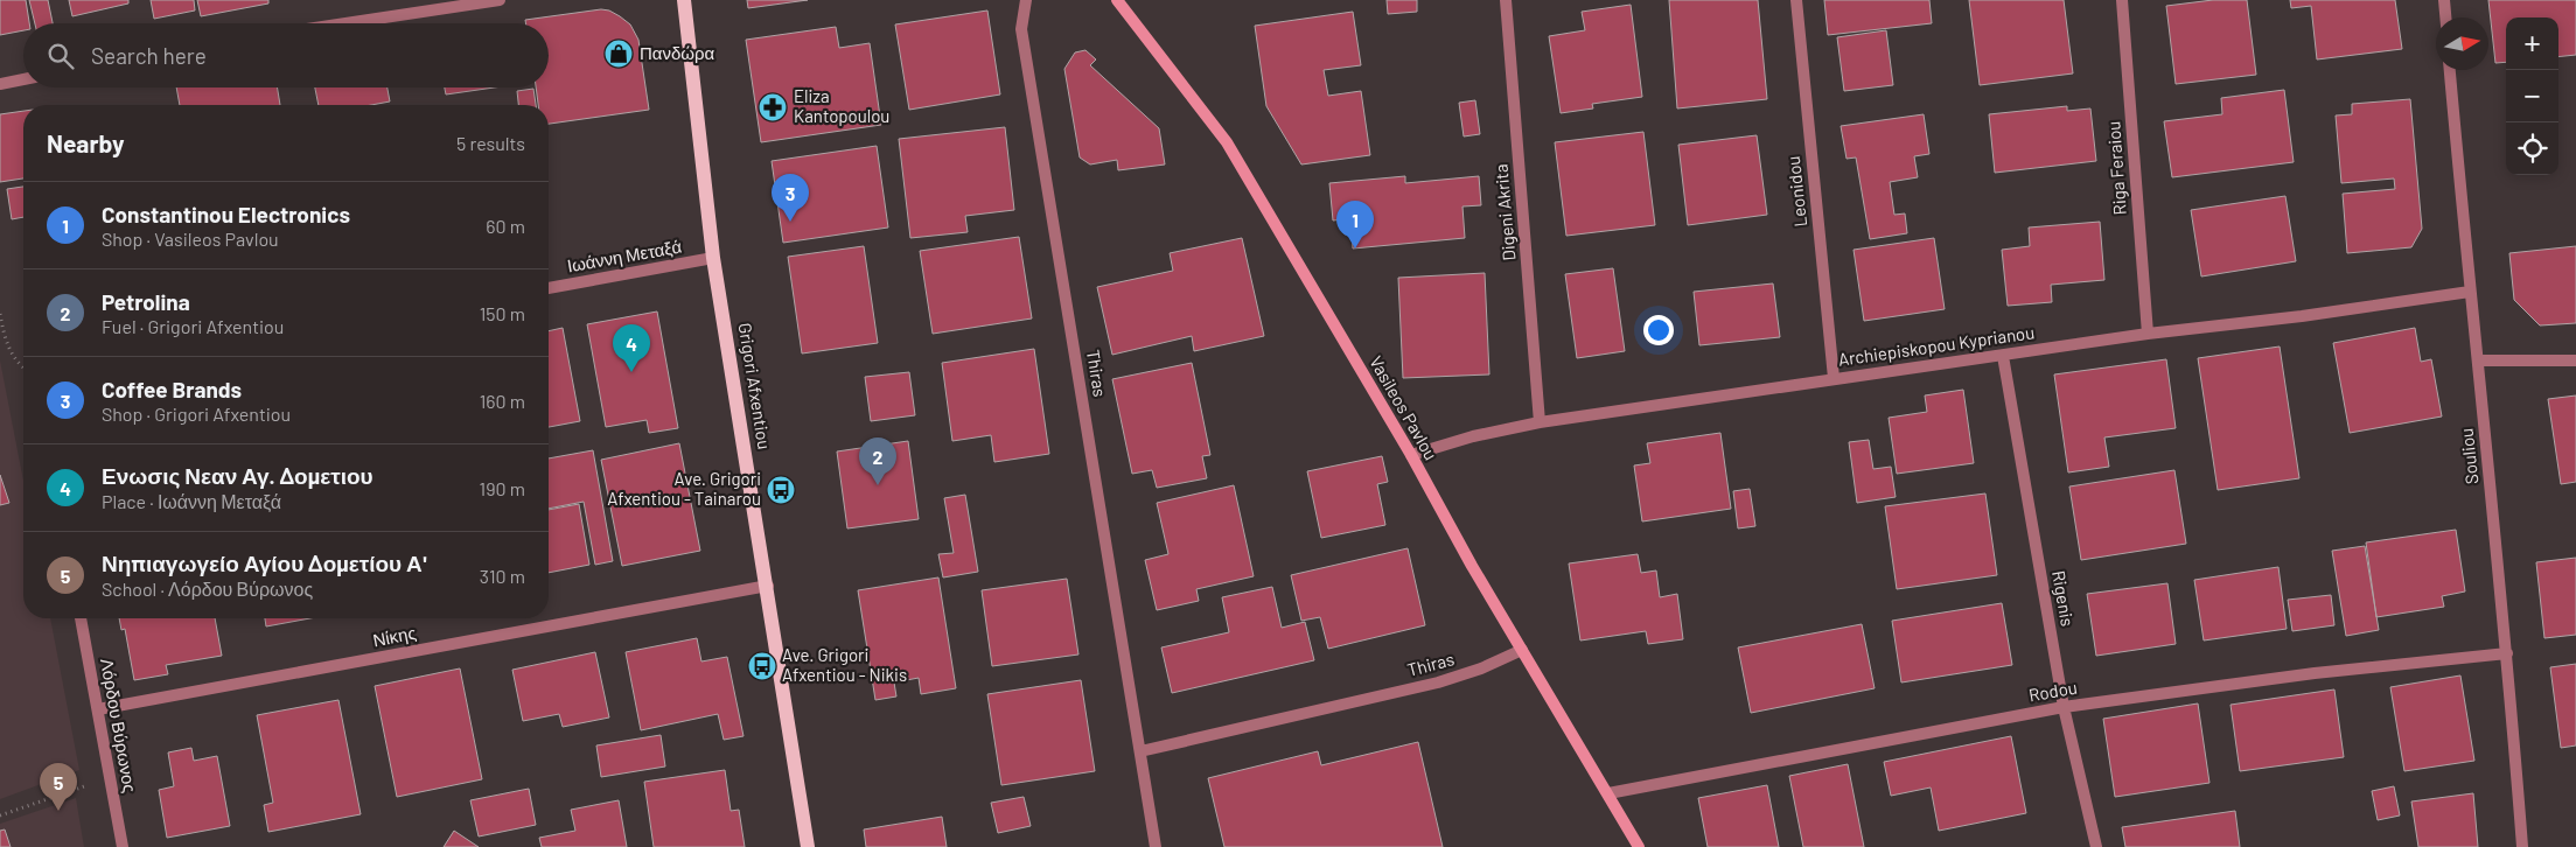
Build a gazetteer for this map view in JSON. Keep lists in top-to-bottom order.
{
  "streets": {
    "main road": ["Grigori Afxentiou"],
    "street": [
      "Riga Feraiou",
      "Leonidou",
      "Digeni Akrita",
      "Ιωάννη Μεταξά",
      "Archiepiskopou Kyprianou",
      "Thiras",
      "Vasileos Pavlou",
      "Souliou",
      "Rigenis",
      "Νίκης",
      "Rodou",
      "Λόρδου Βύρωνος"
    ]
  },
  "crossings": [
    ["Riga Feraiou", "Archiepiskopou Kyprianou"],
    ["Leonidou", "Archiepiskopou Kyprianou"],
    ["Digeni Akrita", "Archiepiskopou Kyprianou"],
    ["Ιωάννη Μεταξά", "Grigori Afxentiou"],
    ["Archiepiskopou Kyprianou", "Vasileos Pavlou"],
    ["Archiepiskopou Kyprianou", "Souliou"],
    ["Archiepiskopou Kyprianou", "Rigenis"],
    ["Thiras", "Vasileos Pavlou"],
    ["Grigori Afxentiou", "Νίκης"],
    ["Vasileos Pavlou", "Rodou"],
    ["Souliou", "Rodou"],
    ["Rigenis", "Rodou"],
    ["Νίκης", "Λόρδου Βύρωνος"]
  ],
  "places": {
    "shop": ["Πανδώρα"],
    "pharmacy": ["Eliza Kantopoulou"],
    "bus stop": ["Ave. Grigori Afxentiou - Tainarou", "Ave. Grigori Afxentiou - Nikis"]
  },
  "north": "right",
  "page": {
    "map_buttons": ["+", "−"],
    "search": "Search here",
    "heading": ["Nearby", "5 results"],
    "pins": [
      "3",
      "1",
      "4",
      "2",
      "5"
    ],
    "list": [
      {
        "mark": "1",
        "name": "Constantinou Electronics",
        "note": "Shop · Vasileos Pavlou",
        "value": "60 m"
      },
      {
        "mark": "2",
        "name": "Petrolina",
        "note": "Fuel · Grigori Afxentiou",
        "value": "150 m"
      },
      {
        "mark": "3",
        "name": "Coffee Brands",
        "note": "Shop · Grigori Afxentiou",
        "value": "160 m"
      },
      {
        "mark": "4",
        "name": "Ενωσις Νεαν Αγ. Δομετιου",
        "note": "Place · Ιωάννη Μεταξά",
        "value": "190 m"
      },
      {
        "mark": "5",
        "name": "Νηπιαγωγείο Αγίου Δομετίου Αʹ",
        "note": "School · Λόρδου Βύρωνος",
        "value": "310 m"
      }
    ]
  }
}
